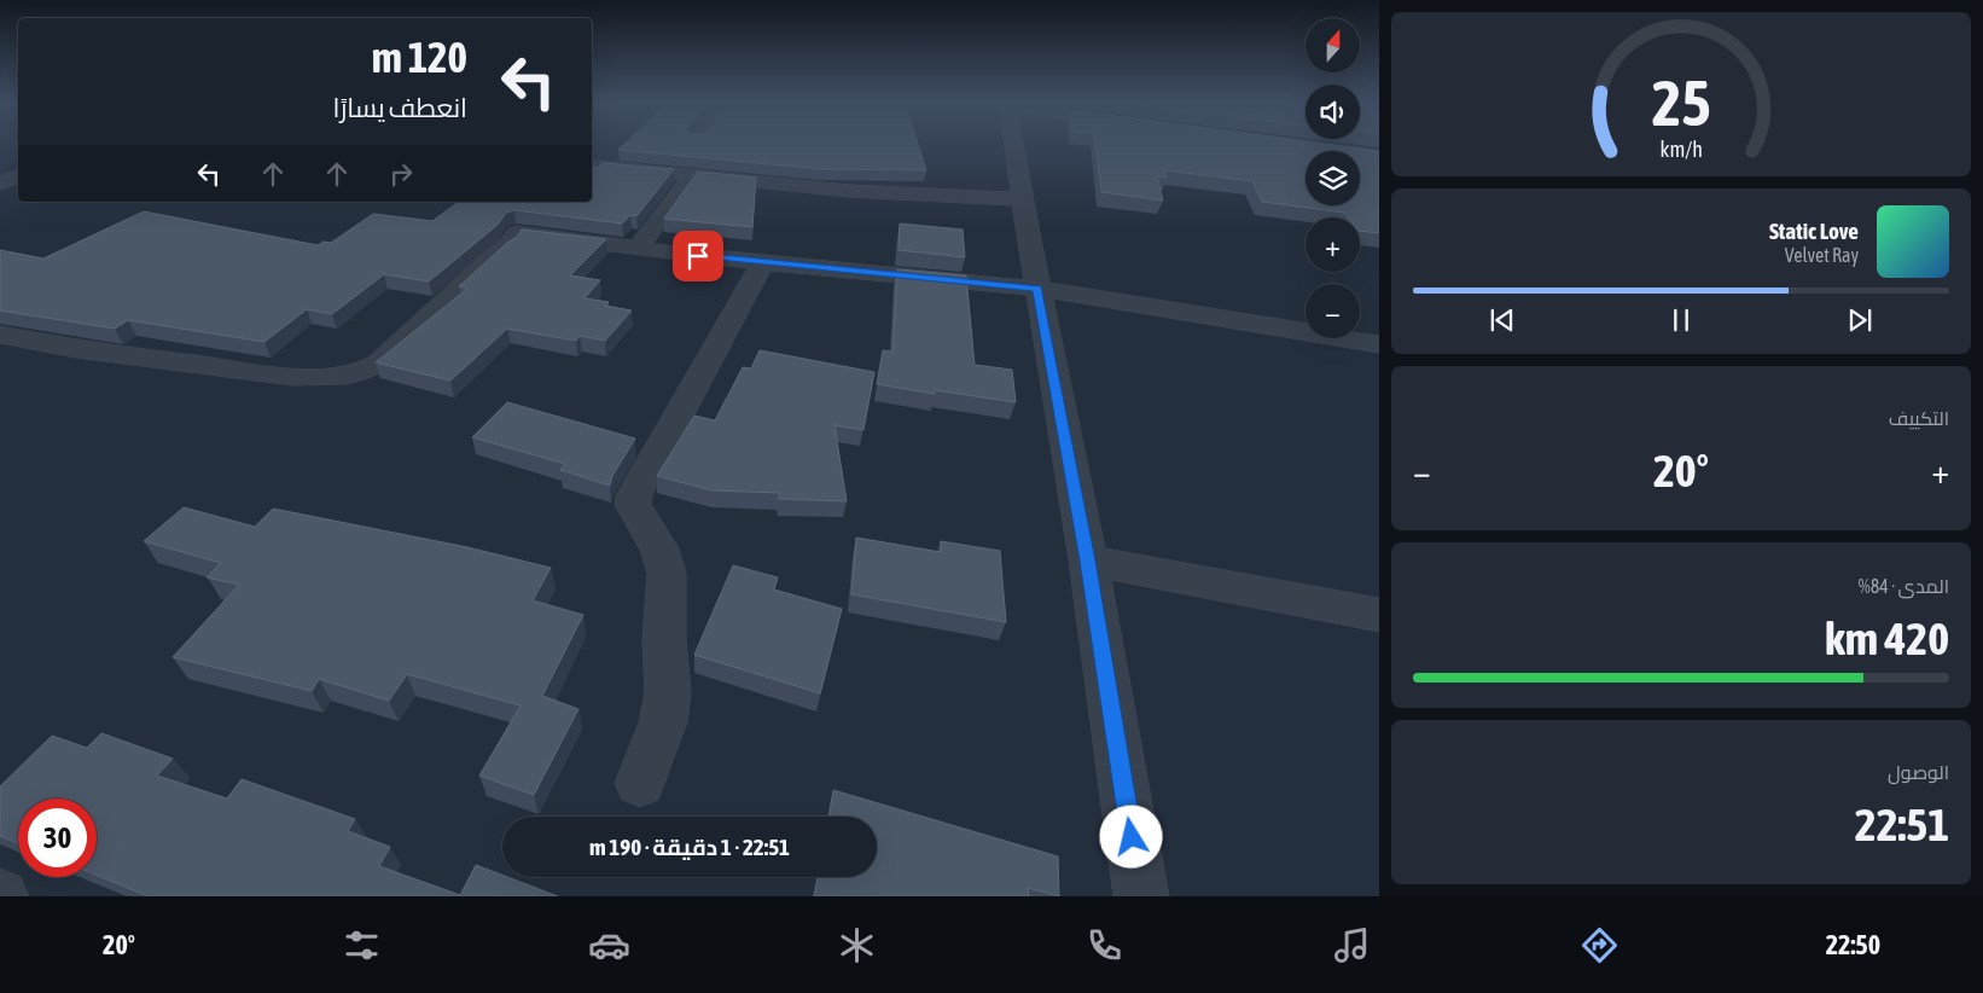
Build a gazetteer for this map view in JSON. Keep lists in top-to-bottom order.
{
  "north": "top",
  "page": {
    "map_buttons": ["+", "−"],
    "turn": ["120 m", "انعطف يسارًا"],
    "song": ["Static Love", "Velvet Ray"],
    "tile": [
      "التكييف",
      ["المدى · 84%", "420 km"],
      ["الوصول", "22:51"]
    ],
    "heat": ["−", "20°", "+"],
    "limit": "30",
    "trip": "22:51 · 1 دقيقة · 190 m",
    "tabs": ["22:50", "20°"],
    "gauge": ["25", "km/h"]
  }
}
